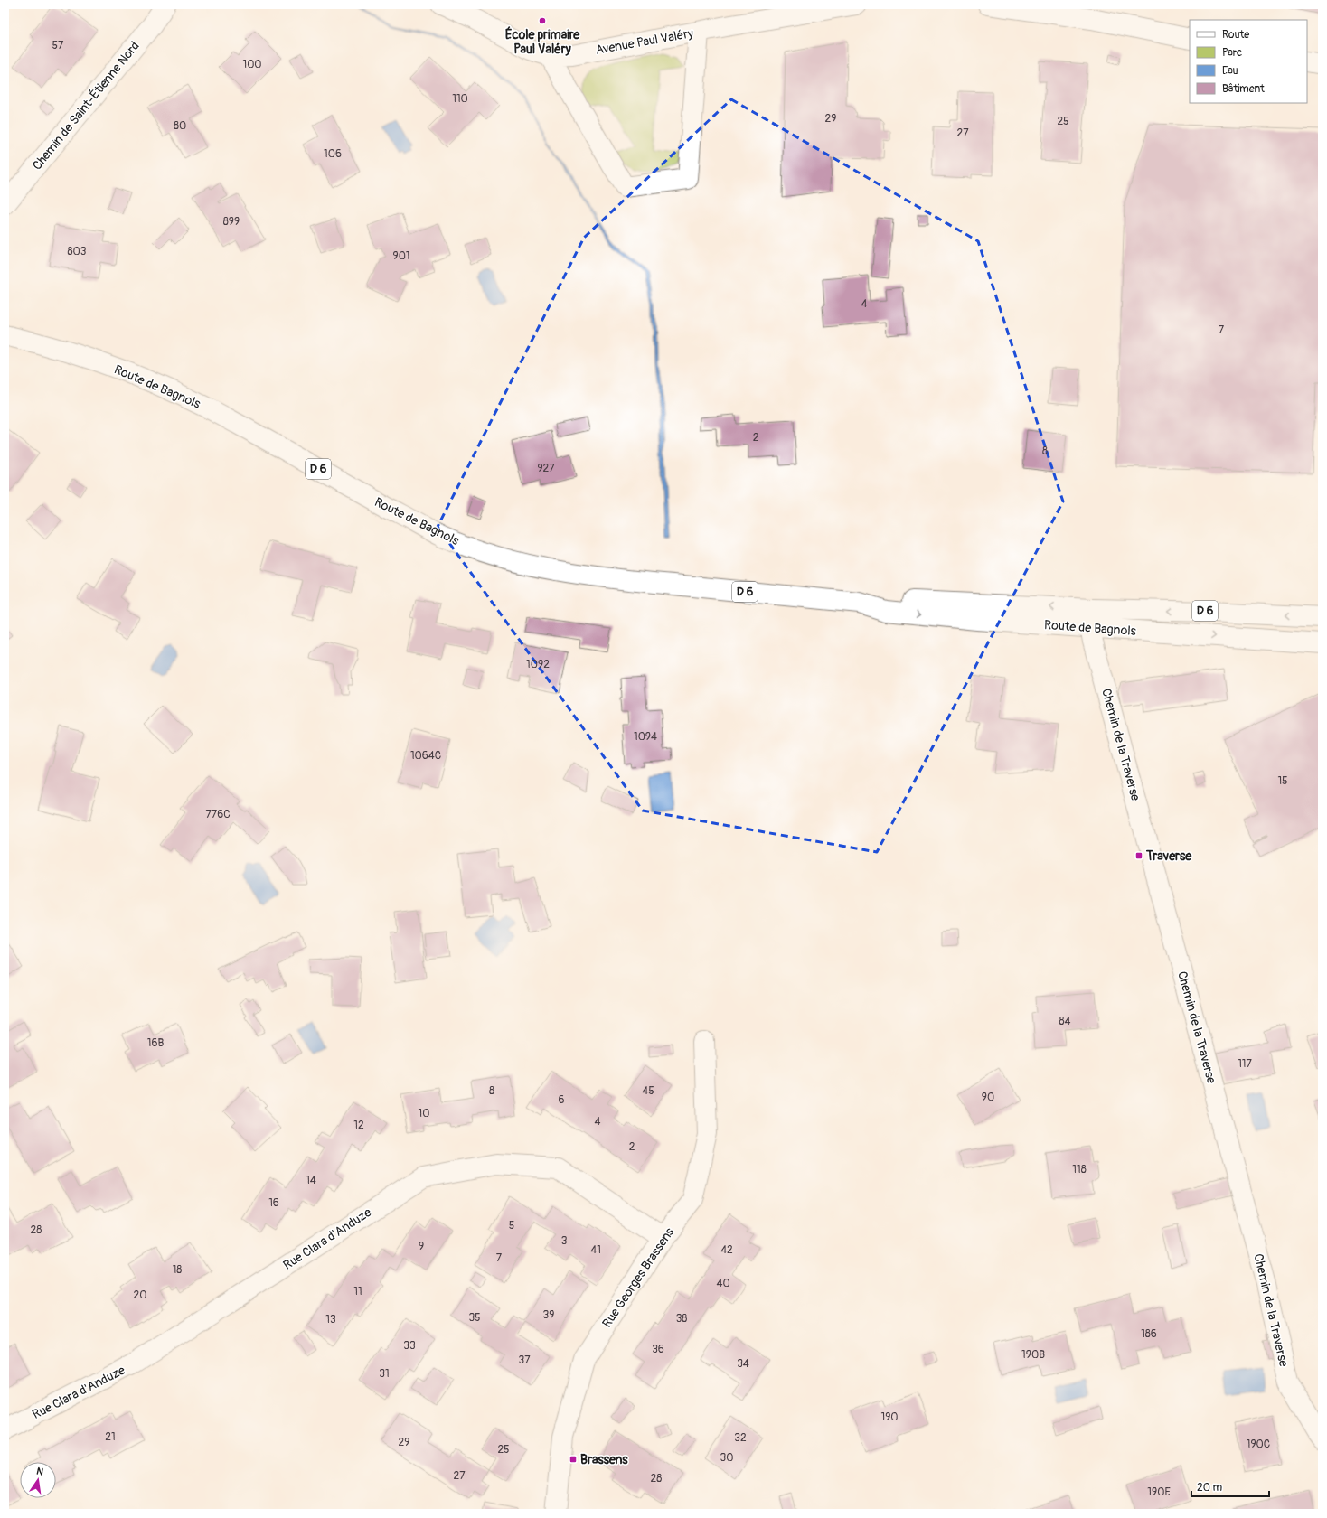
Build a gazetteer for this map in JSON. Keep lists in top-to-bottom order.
{
  "streets": {
    "street": [
      "Avenue Paul Valéry",
      "Chemin de Saint-Étienne Nord",
      "Route de Bagnols",
      "D 6",
      "Chemin de la Traverse",
      "Rue Clara d'Anduze",
      "Rue Georges Brassens"
    ]
  },
  "crossings": [
    ["Route de Bagnols", "Chemin de la Traverse"],
    ["Rue Clara d'Anduze", "Rue Georges Brassens"]
  ],
  "places": {
    "other": ["École primaire Paul Valéry"],
    "transit": ["Traverse", "Brassens"]
  },
  "house_numbers": [
    "57",
    "100",
    "110",
    "29",
    "25",
    "80",
    "27",
    "106",
    "899",
    "803",
    "901",
    "4",
    "7",
    "2",
    "8",
    "927",
    "1092",
    "1094",
    "1064C",
    "15",
    "776C",
    "84",
    "16B",
    "117",
    "8",
    "45",
    "90",
    "6",
    "10",
    "4",
    "12",
    "2",
    "118",
    "14",
    "16",
    "5",
    "28",
    "3",
    "9",
    "41",
    "42",
    "7",
    "18",
    "40",
    "11",
    "20",
    "39",
    "35",
    "38",
    "13",
    "186",
    "33",
    "36",
    "190B",
    "37",
    "34",
    "31",
    "190",
    "21",
    "32",
    "29",
    "190C",
    "25",
    "30",
    "27",
    "28",
    "190E"
  ],
  "legend": [
    "Route",
    "Parc",
    "Eau",
    "Bâtiment"
  ],
  "scale_bar": "20 m",
  "north": "top"
}
